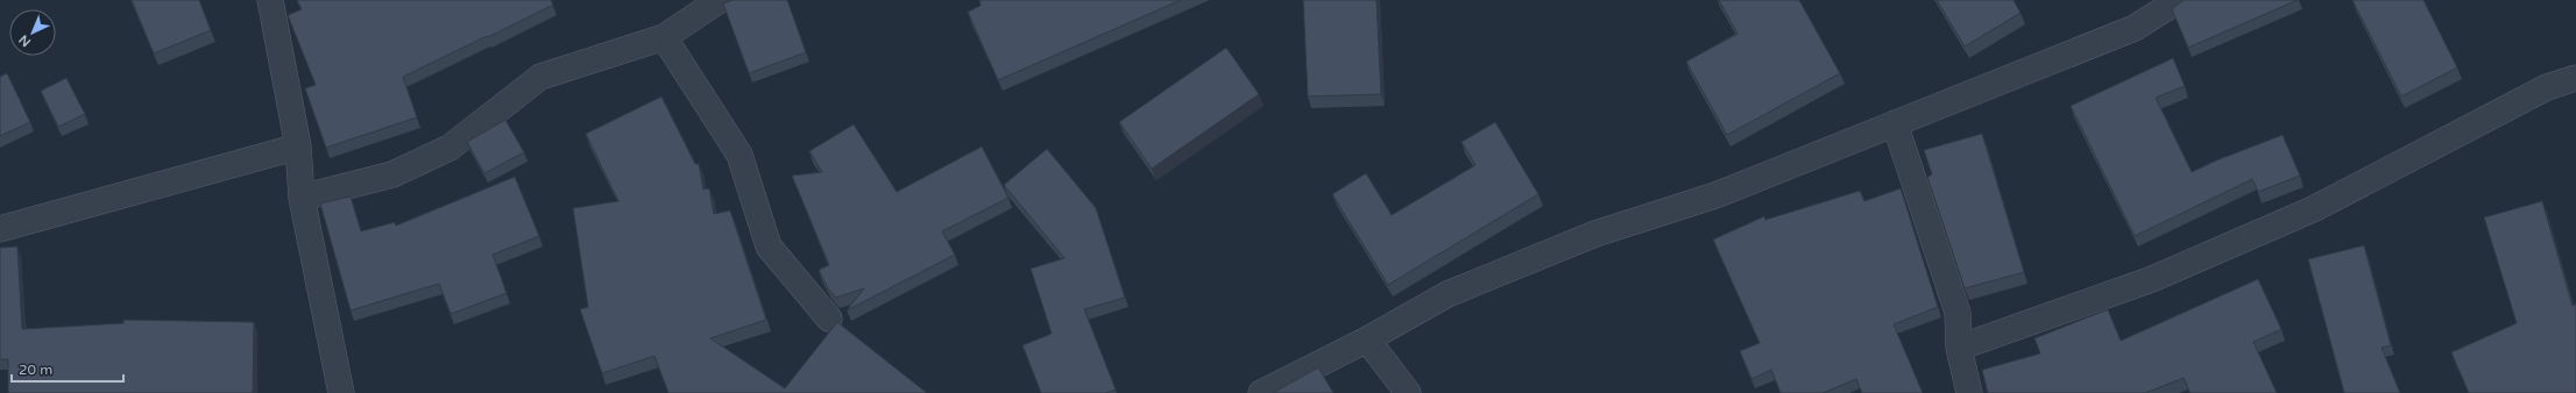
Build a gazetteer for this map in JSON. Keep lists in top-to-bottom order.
{
  "scale_bar": "20 m",
  "north": "bottom left"
}
